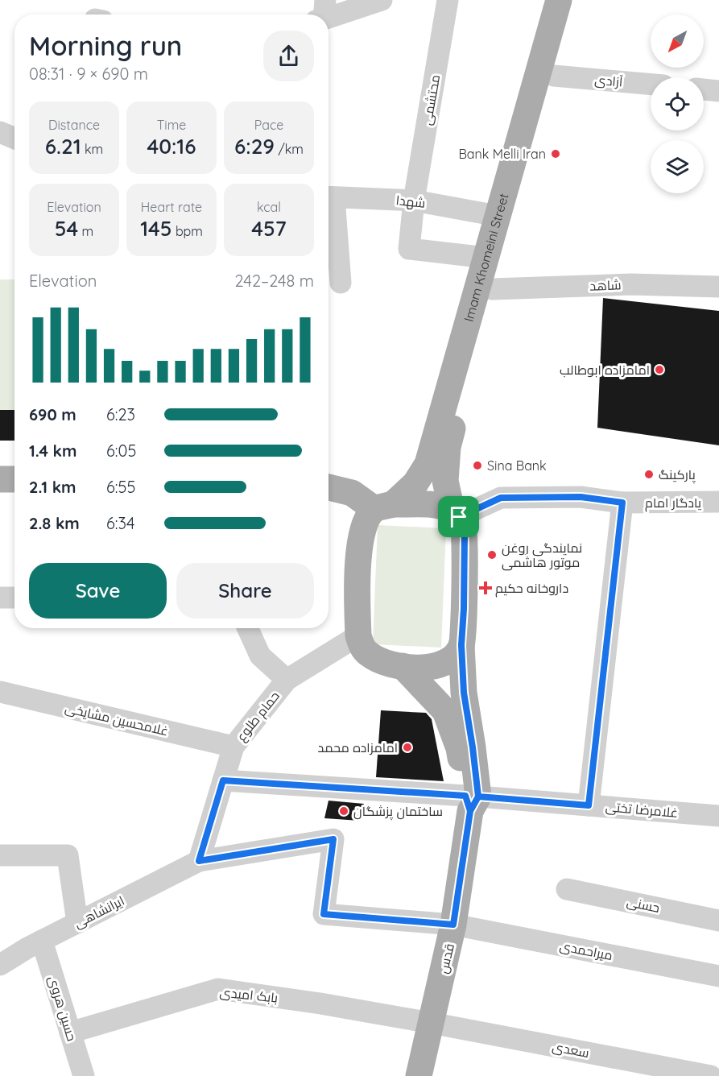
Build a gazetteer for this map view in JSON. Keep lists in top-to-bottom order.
{
  "streets": {
    "main road": ["Imam Khomeini Street", "قدس"],
    "street": [
      "آزادی",
      "محتشمی",
      "شهدا",
      "شاهد",
      "یادگار امام",
      "حمام طلوع",
      "غلامحسین مشایخی",
      "غلامرضا تختی",
      "حسنی",
      "ایرانشاهی",
      "میراحمدی",
      "بابک امیدی",
      "حسین هروی",
      "سعدی"
    ]
  },
  "crossings": [
    ["آزادی", "Imam Khomeini Street"],
    ["محتشمی", "شهدا"],
    ["محتشمی", "Imam Khomeini Street"],
    ["شهدا", "Imam Khomeini Street"],
    ["Imam Khomeini Street", "شاهد"],
    ["Imam Khomeini Street", "یادگار امام"],
    ["Imam Khomeini Street", "حمام طلوع"],
    ["Imam Khomeini Street", "قدس"],
    ["یادگار امام", "حمام طلوع"],
    ["یادگار امام", "قدس"],
    ["حمام طلوع", "غلامحسین مشایخی"],
    ["حمام طلوع", "غلامرضا تختی"],
    ["حمام طلوع", "ایرانشاهی"],
    ["حمام طلوع", "قدس"],
    ["غلامرضا تختی", "قدس"],
    ["ایرانشاهی", "میراحمدی"],
    ["ایرانشاهی", "قدس"],
    ["ایرانشاهی", "حسین هروی"],
    ["میراحمدی", "قدس"],
    ["قدس", "بابک امیدی"],
    ["قدس", "سعدی"],
    ["بابک امیدی", "حسین هروی"],
    ["بابک امیدی", "سعدی"]
  ],
  "places": {
    "other": [
      "Bank Melli Iran",
      "امامزاده ابوطالب",
      "Sina Bank",
      "پارکینگ",
      "نمایندگی روغن موتور هاشمی",
      "امامزاده محمد",
      "ساختمان پزشگان"
    ],
    "health": ["داروخانه حکیم"]
  },
  "north": "bottom left",
  "page": {
    "heading": ["Morning run", "08:31 · 9 × 690 m"],
    "stats": [
      ["Distance", "6.21 km"],
      ["Time", "40:16"],
      ["Pace", "6:29 /km"],
      ["Elevation", "54 m"],
      ["Heart rate", "145 bpm"],
      ["kcal", "457"]
    ],
    "chart": ["Elevation", "242–248 m"],
    "list": [
      {
        "name": "690 m",
        "note": "6:23"
      },
      {
        "name": "1.4 km",
        "note": "6:05"
      },
      {
        "name": "2.1 km",
        "note": "6:55"
      },
      {
        "name": "2.8 km",
        "note": "6:34"
      }
    ],
    "buttons": ["Save", "Share"]
  }
}
